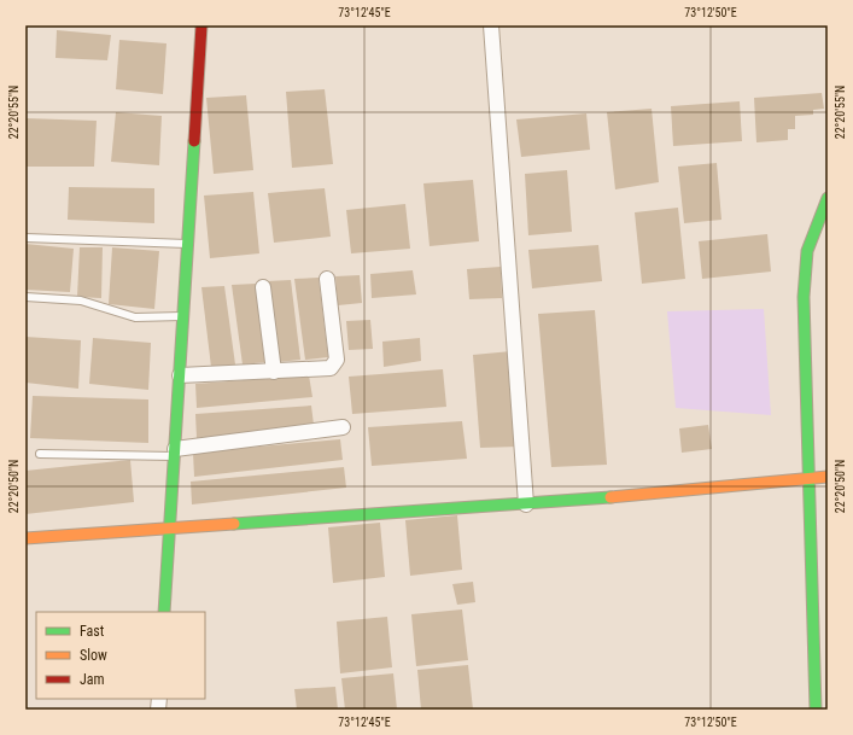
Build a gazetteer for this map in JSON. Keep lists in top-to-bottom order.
{
  "legend": ["Fast", "Slow", "Jam"],
  "coordinates": [
    "73°12'45\"E",
    "73°12'50\"E",
    "22°20'55\"N",
    "22°20'50\"N"
  ]
}
